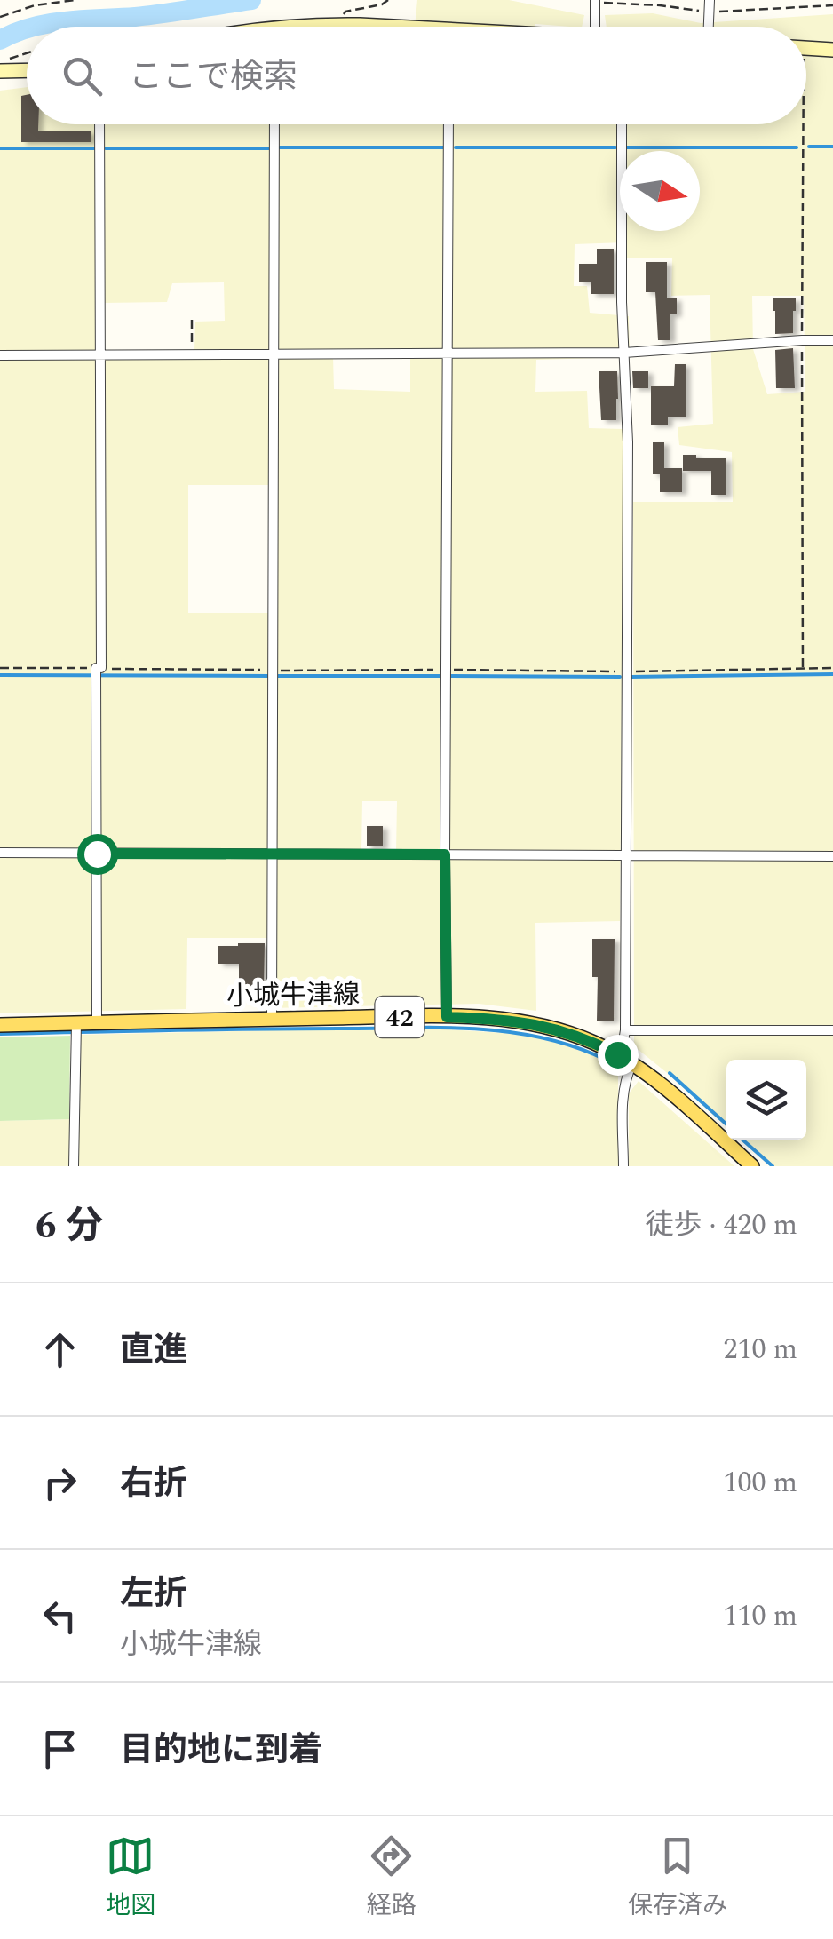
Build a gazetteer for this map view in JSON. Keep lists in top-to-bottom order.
{
  "streets": {
    "main road": ["小城牛津線", "42"]
  },
  "north": "right",
  "page": {
    "search": "ここで検索",
    "heading": ["6 分", "徒歩 · 420 m"],
    "list": [
      ["直進", "210 m"],
      ["右折", "100 m"],
      ["左折", "小城牛津線", "110 m"],
      "目的地に到着"
    ],
    "nav": ["地図", "経路", "保存済み"]
  }
}
